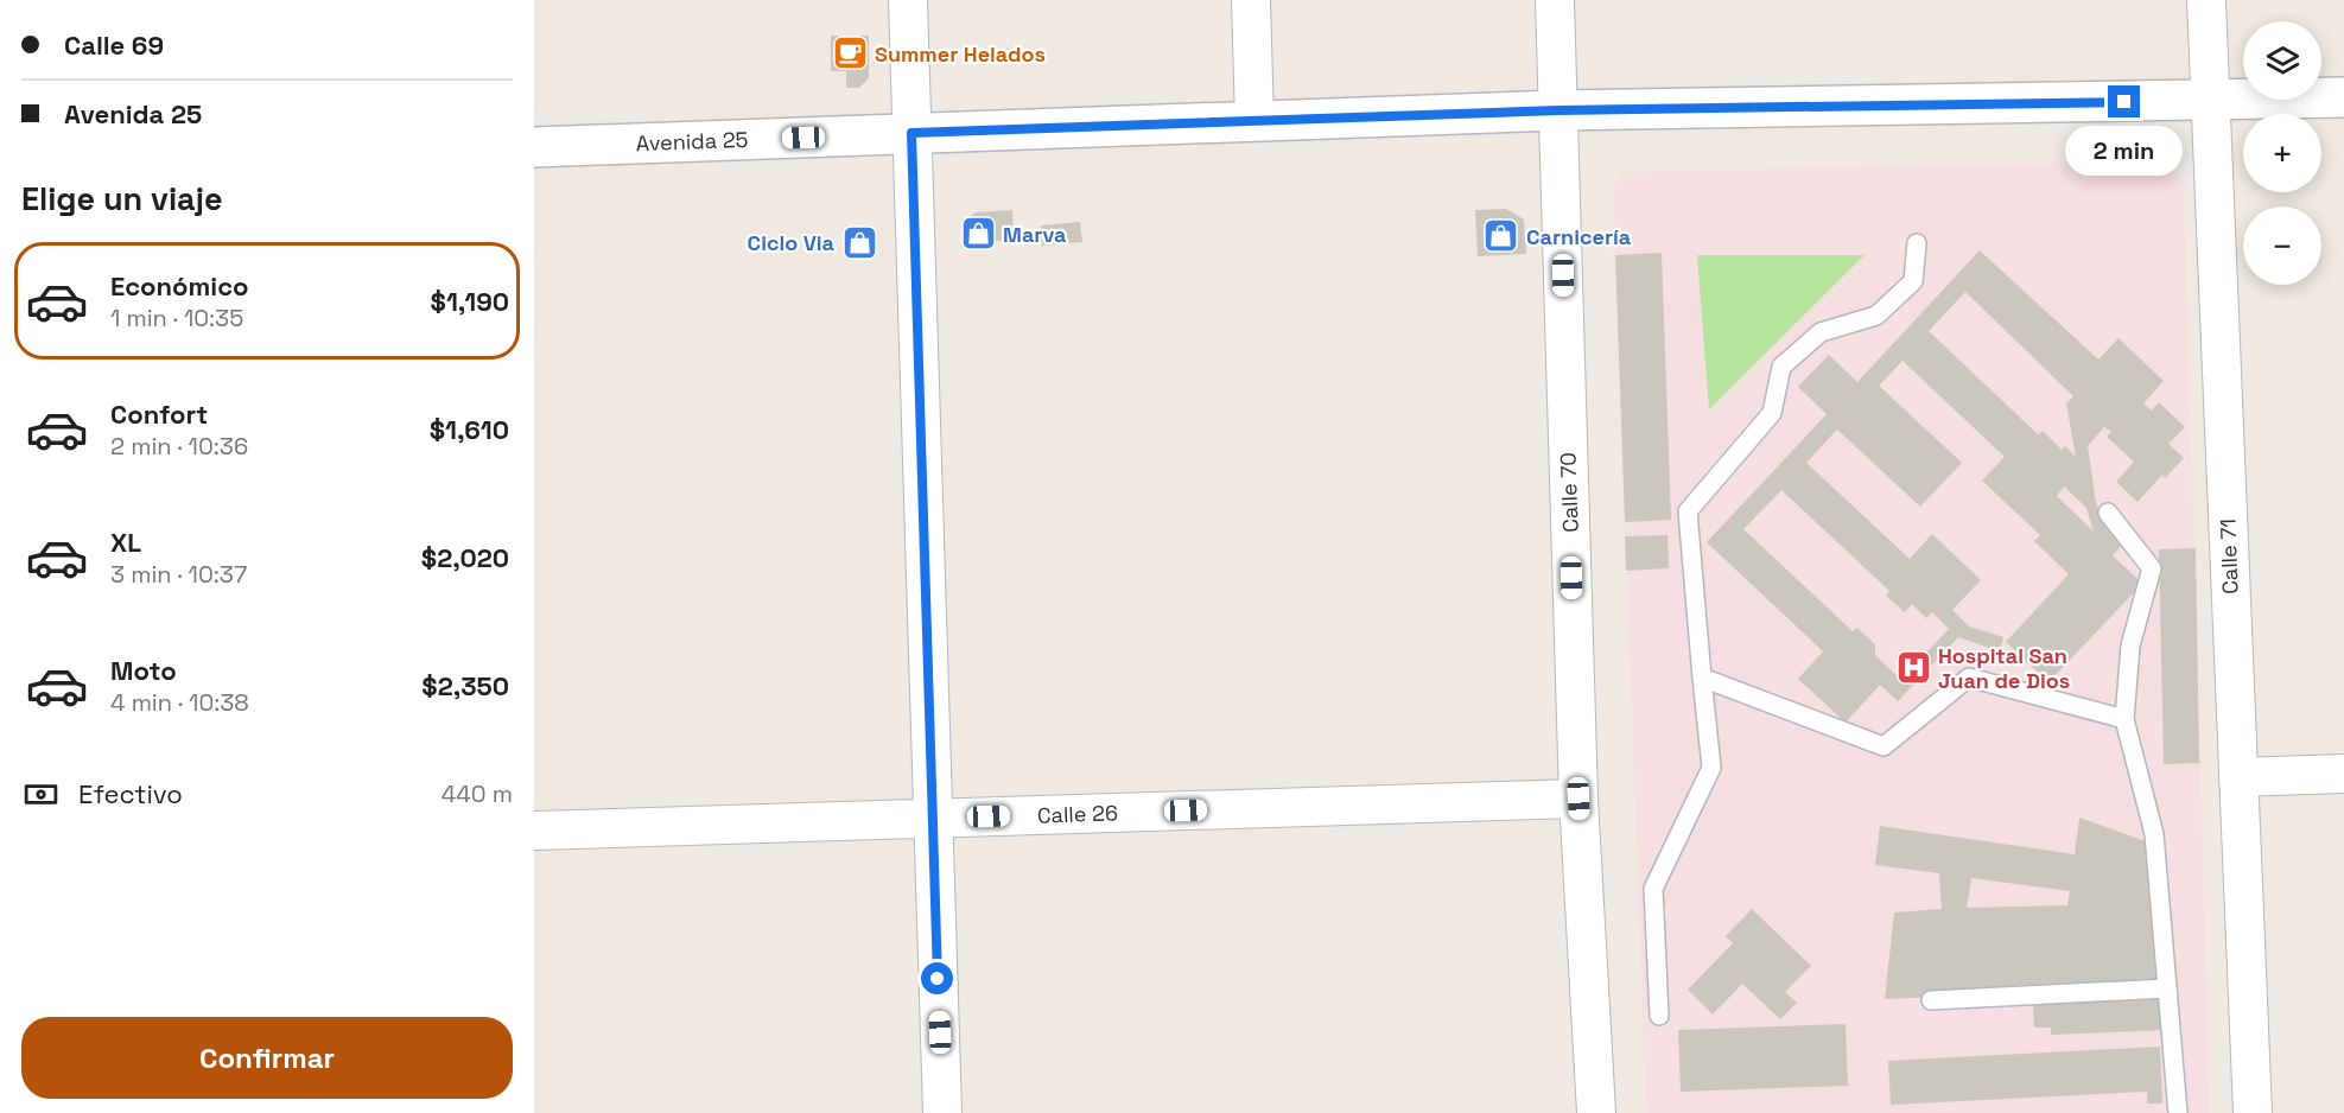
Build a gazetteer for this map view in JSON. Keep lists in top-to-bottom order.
{
  "streets": {
    "street": [
      "Avenida 25",
      "Calle 70",
      "Calle 71",
      "Calle 26"
    ]
  },
  "crossings": [
    ["Avenida 25", "Calle 70"],
    ["Avenida 25", "Calle 71"],
    ["Calle 70", "Calle 26"]
  ],
  "places": {
    "cafe": ["Summer Helados"],
    "shop": ["Marva", "Carnicería", "Ciclo Via"],
    "hospital": ["Hospital San Juan de Dios"]
  },
  "page": {
    "banner": ["Calle 69", "Avenida 25"],
    "map_buttons": ["+", "−"],
    "bubble": "2 min",
    "heading": "Elige un viaje",
    "list": [
      {
        "name": "Económico",
        "note": "1 min · 10:35",
        "value": "$1,190"
      },
      {
        "name": "Confort",
        "note": "2 min · 10:36",
        "value": "$1,610"
      },
      {
        "name": "XL",
        "note": "3 min · 10:37",
        "value": "$2,020"
      },
      {
        "name": "Moto",
        "note": "4 min · 10:38",
        "value": "$2,350"
      }
    ],
    "pay": ["Efectivo", "440 m"],
    "buttons": "Confirmar"
  }
}
